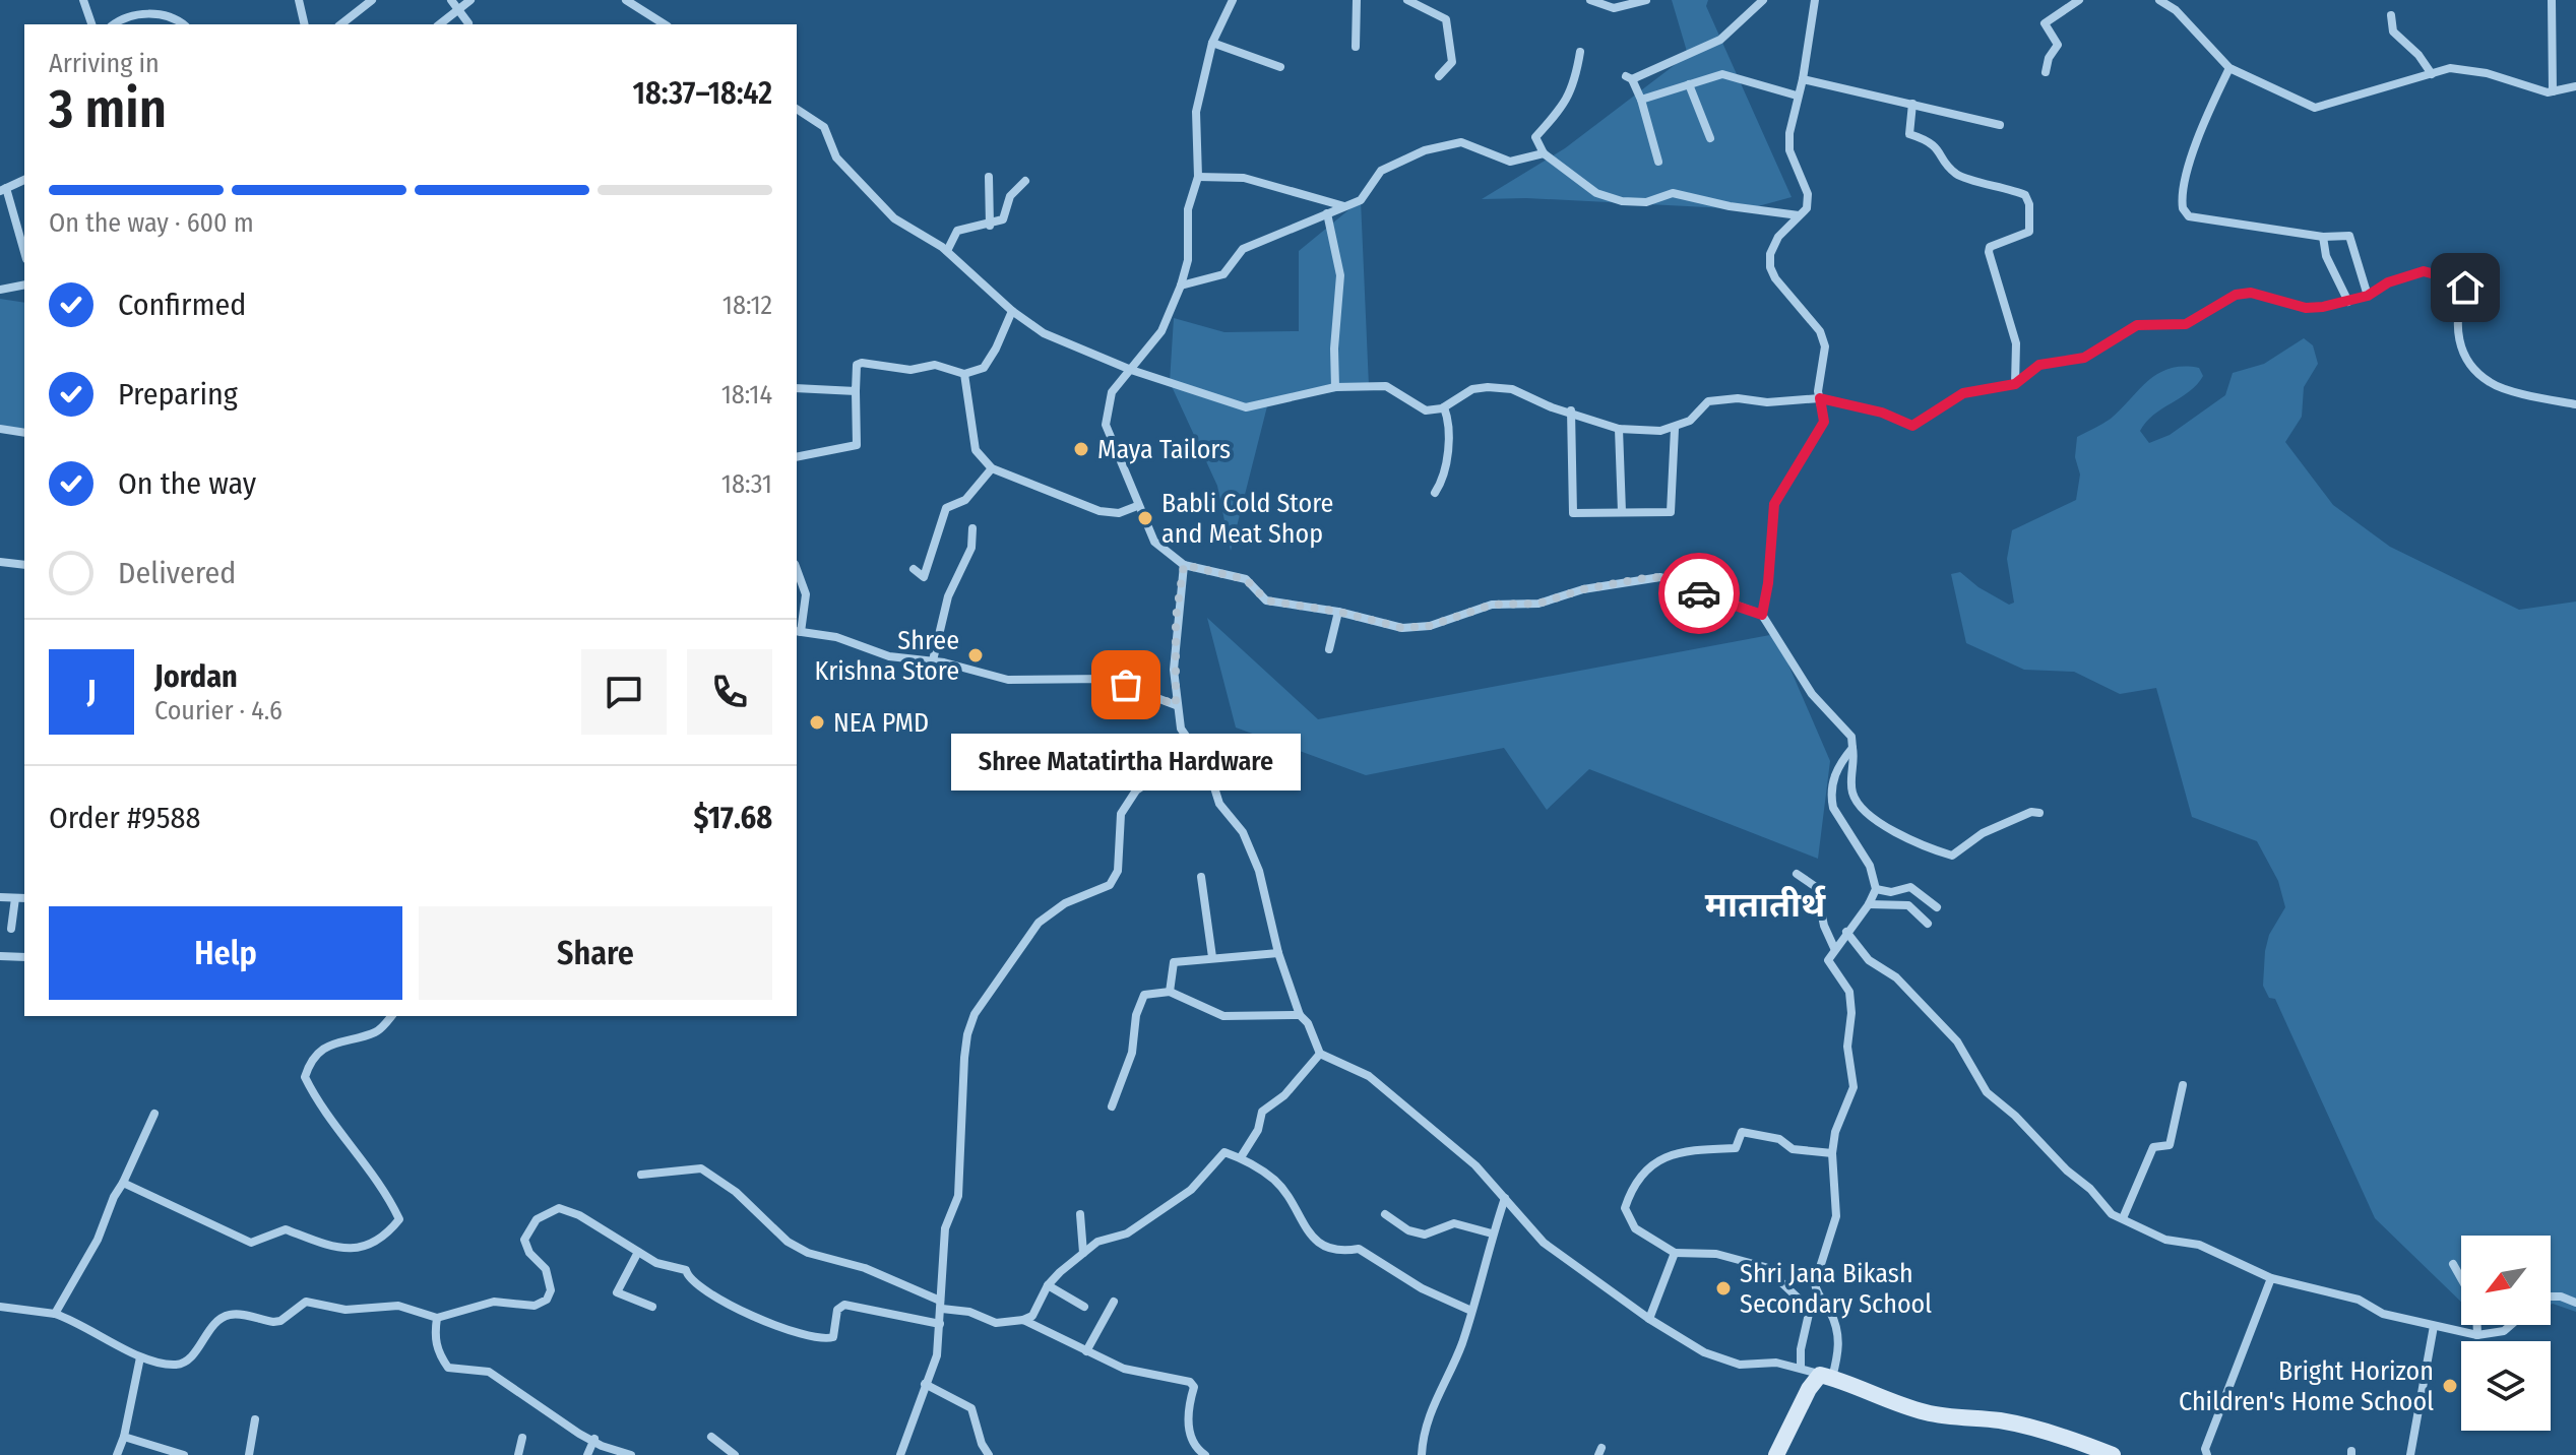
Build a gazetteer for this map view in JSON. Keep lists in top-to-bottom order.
{
  "districts": ["मातातीर्थ"],
  "places": [
    "Maya Tailors",
    "Babli Cold Store and Meat Shop",
    "Shree Krishna Store",
    "Shree Matatirtha Hardware",
    "NEA PMD",
    "Shri Jana Bikash Secondary School",
    "Bright Horizon Children's Home School"
  ],
  "north": "bottom left",
  "page": {
    "heading": ["3 min", "Arriving in", "18:37–18:42"],
    "panel": [
      "Jordan",
      "Courier · 4.6",
      "Order #9588",
      "$17.68"
    ],
    "bar": "On the way · 600 m",
    "list": [
      ["Confirmed", "18:12"],
      ["Preparing", "18:14"],
      ["On the way", "18:31"],
      "Delivered"
    ],
    "round": "J",
    "bubble": "Shree Matatirtha Hardware",
    "buttons": ["Help", "Share"]
  }
}
